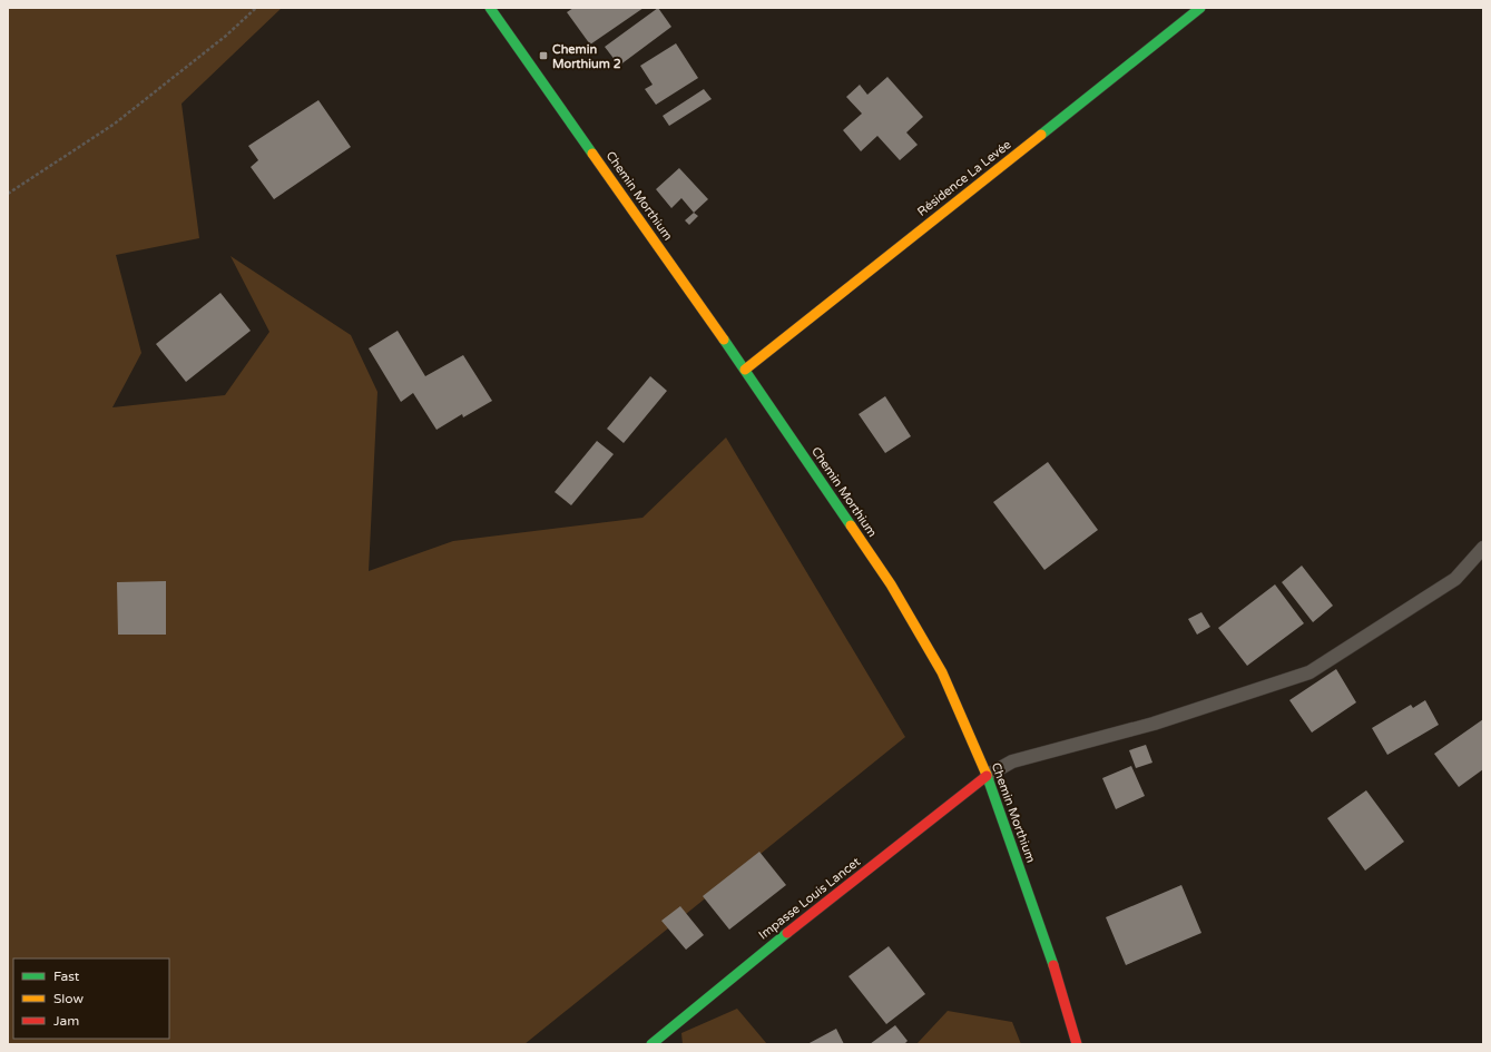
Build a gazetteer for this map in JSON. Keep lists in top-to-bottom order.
{
  "streets": {
    "street": ["Résidence La Levée", "Chemin Morthium", "Impasse Louis Lancet"]
  },
  "crossings": [
    ["Résidence La Levée", "Chemin Morthium"],
    ["Chemin Morthium", "Impasse Louis Lancet"]
  ],
  "places": {
    "transit": ["Chemin Morthium 2"]
  },
  "legend": ["Fast", "Slow", "Jam"]
}
